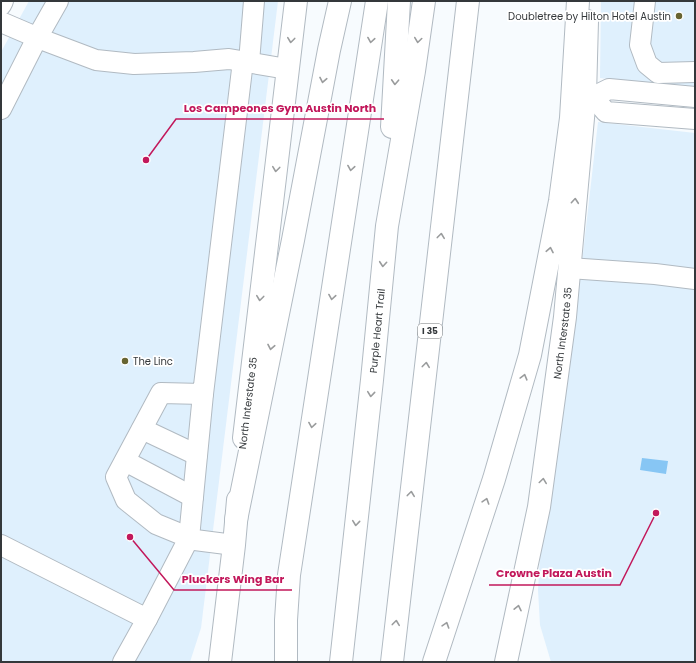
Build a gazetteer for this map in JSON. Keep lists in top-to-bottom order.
{
  "streets": {
    "main road": ["Purple Heart Trail", "I 35", "North Interstate 35"]
  },
  "places": [
    "Doubletree by Hilton Hotel Austin",
    "Los Campeones Gym Austin North",
    "The Linc",
    "Crowne Plaza Austin",
    "Pluckers Wing Bar"
  ]
}
